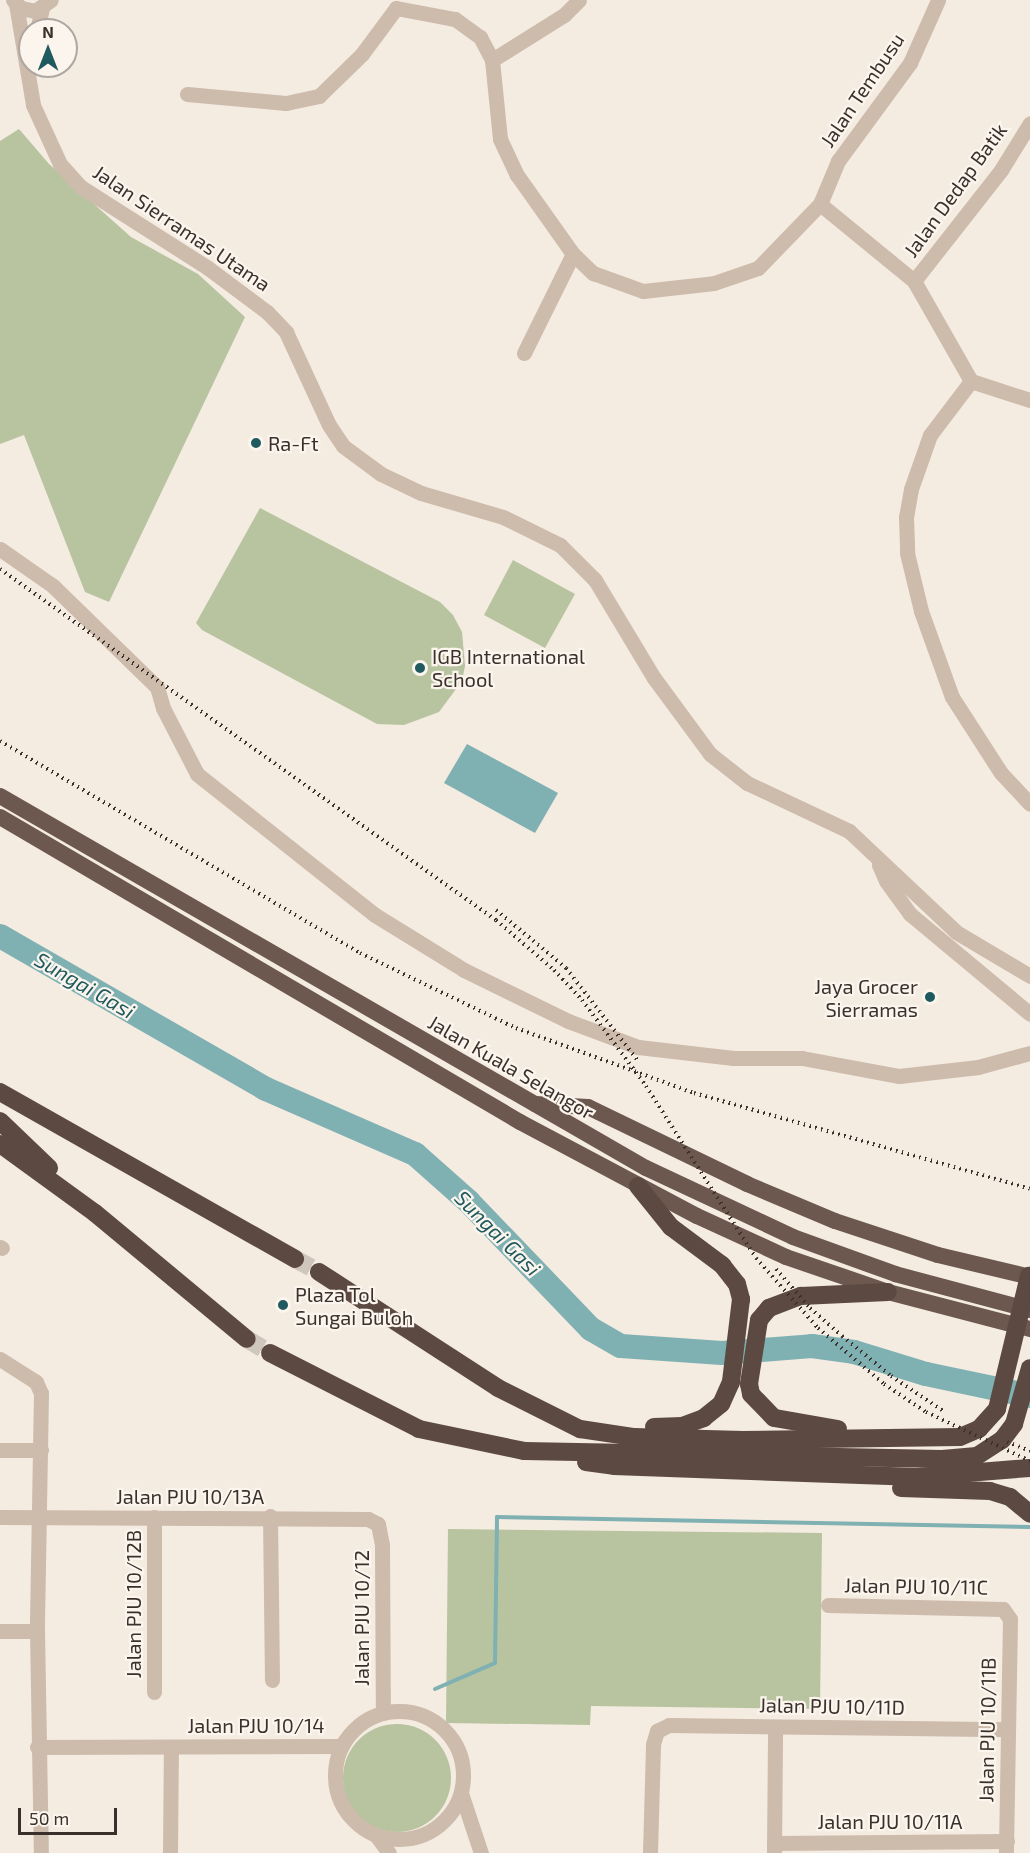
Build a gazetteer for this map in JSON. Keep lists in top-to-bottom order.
{
  "streets": {
    "highway": ["Jalan Kuala Selangor"],
    "street": [
      "Jalan Tembusu",
      "Jalan Dedap Batik",
      "Jalan Sierramas Utama",
      "Jalan PJU 10/13A",
      "Jalan PJU 10/11C",
      "Jalan PJU 10/12B",
      "Jalan PJU 10/12",
      "Jalan PJU 10/11D",
      "Jalan PJU 10/14",
      "Jalan PJU 10/11B",
      "Jalan PJU 10/11A"
    ]
  },
  "crossings": [
    ["Jalan PJU 10/13A", "Jalan PJU 10/12B"],
    ["Jalan PJU 10/13A", "Jalan PJU 10/12"],
    ["Jalan PJU 10/11C", "Jalan PJU 10/11B"],
    ["Jalan PJU 10/12", "Jalan PJU 10/14"],
    ["Jalan PJU 10/11D", "Jalan PJU 10/11B"],
    ["Jalan PJU 10/11B", "Jalan PJU 10/11A"]
  ],
  "water": ["Sungai Gasi"],
  "places": [
    "Ra-Ft",
    "IGB International School",
    "Jaya Grocer Sierramas",
    "Plaza Tol Sungai Buloh"
  ],
  "scale_bar": "50 m",
  "north": "top"
}
